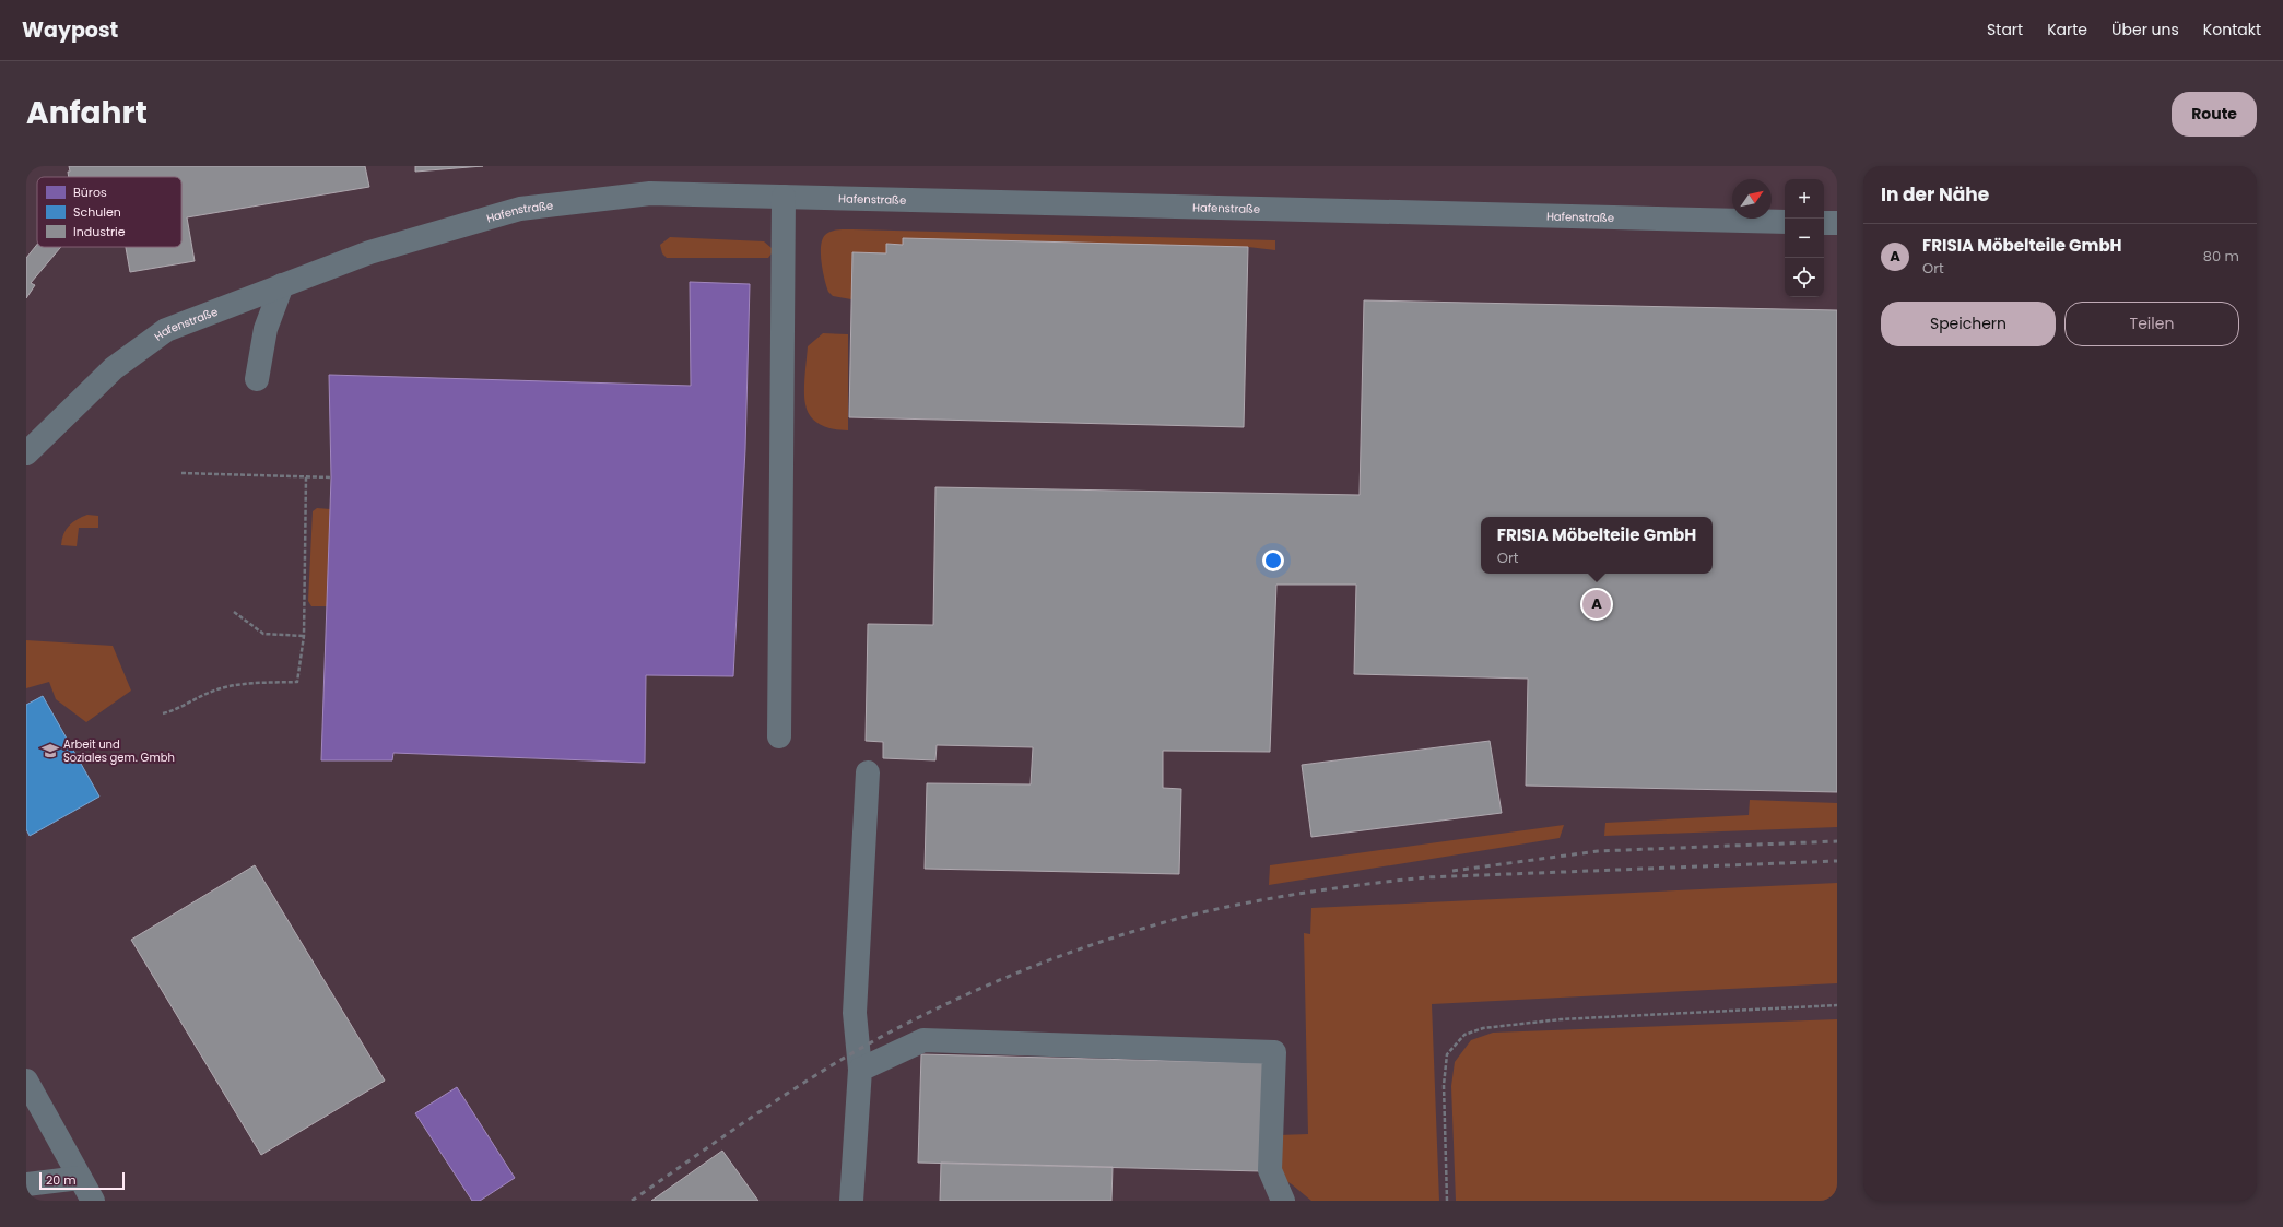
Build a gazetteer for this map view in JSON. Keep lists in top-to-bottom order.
{
  "streets": {
    "street": ["Hafenstraße"]
  },
  "places": {
    "school or university": ["Arbeit und Soziales gem. Gmbh"]
  },
  "legend": ["Büros", "Schulen", "Industrie"],
  "scale_bar": "20 m",
  "north": "top right",
  "page": {
    "header": "Waypost",
    "nav": [
      "Start",
      "Karte",
      "Über uns",
      "Kontakt"
    ],
    "title": "Anfahrt",
    "buttons": [
      "Route",
      ["Speichern", "Teilen"]
    ],
    "heading": "In der Nähe",
    "map_buttons": ["+", "−"],
    "list": [
      {
        "mark": "A",
        "name": "FRISIA Möbelteile GmbH",
        "note": "Ort",
        "value": "80 m"
      }
    ],
    "popup": ["FRISIA Möbelteile GmbH", "Ort"],
    "pins": "A",
    "scale": "20 m"
  }
}
